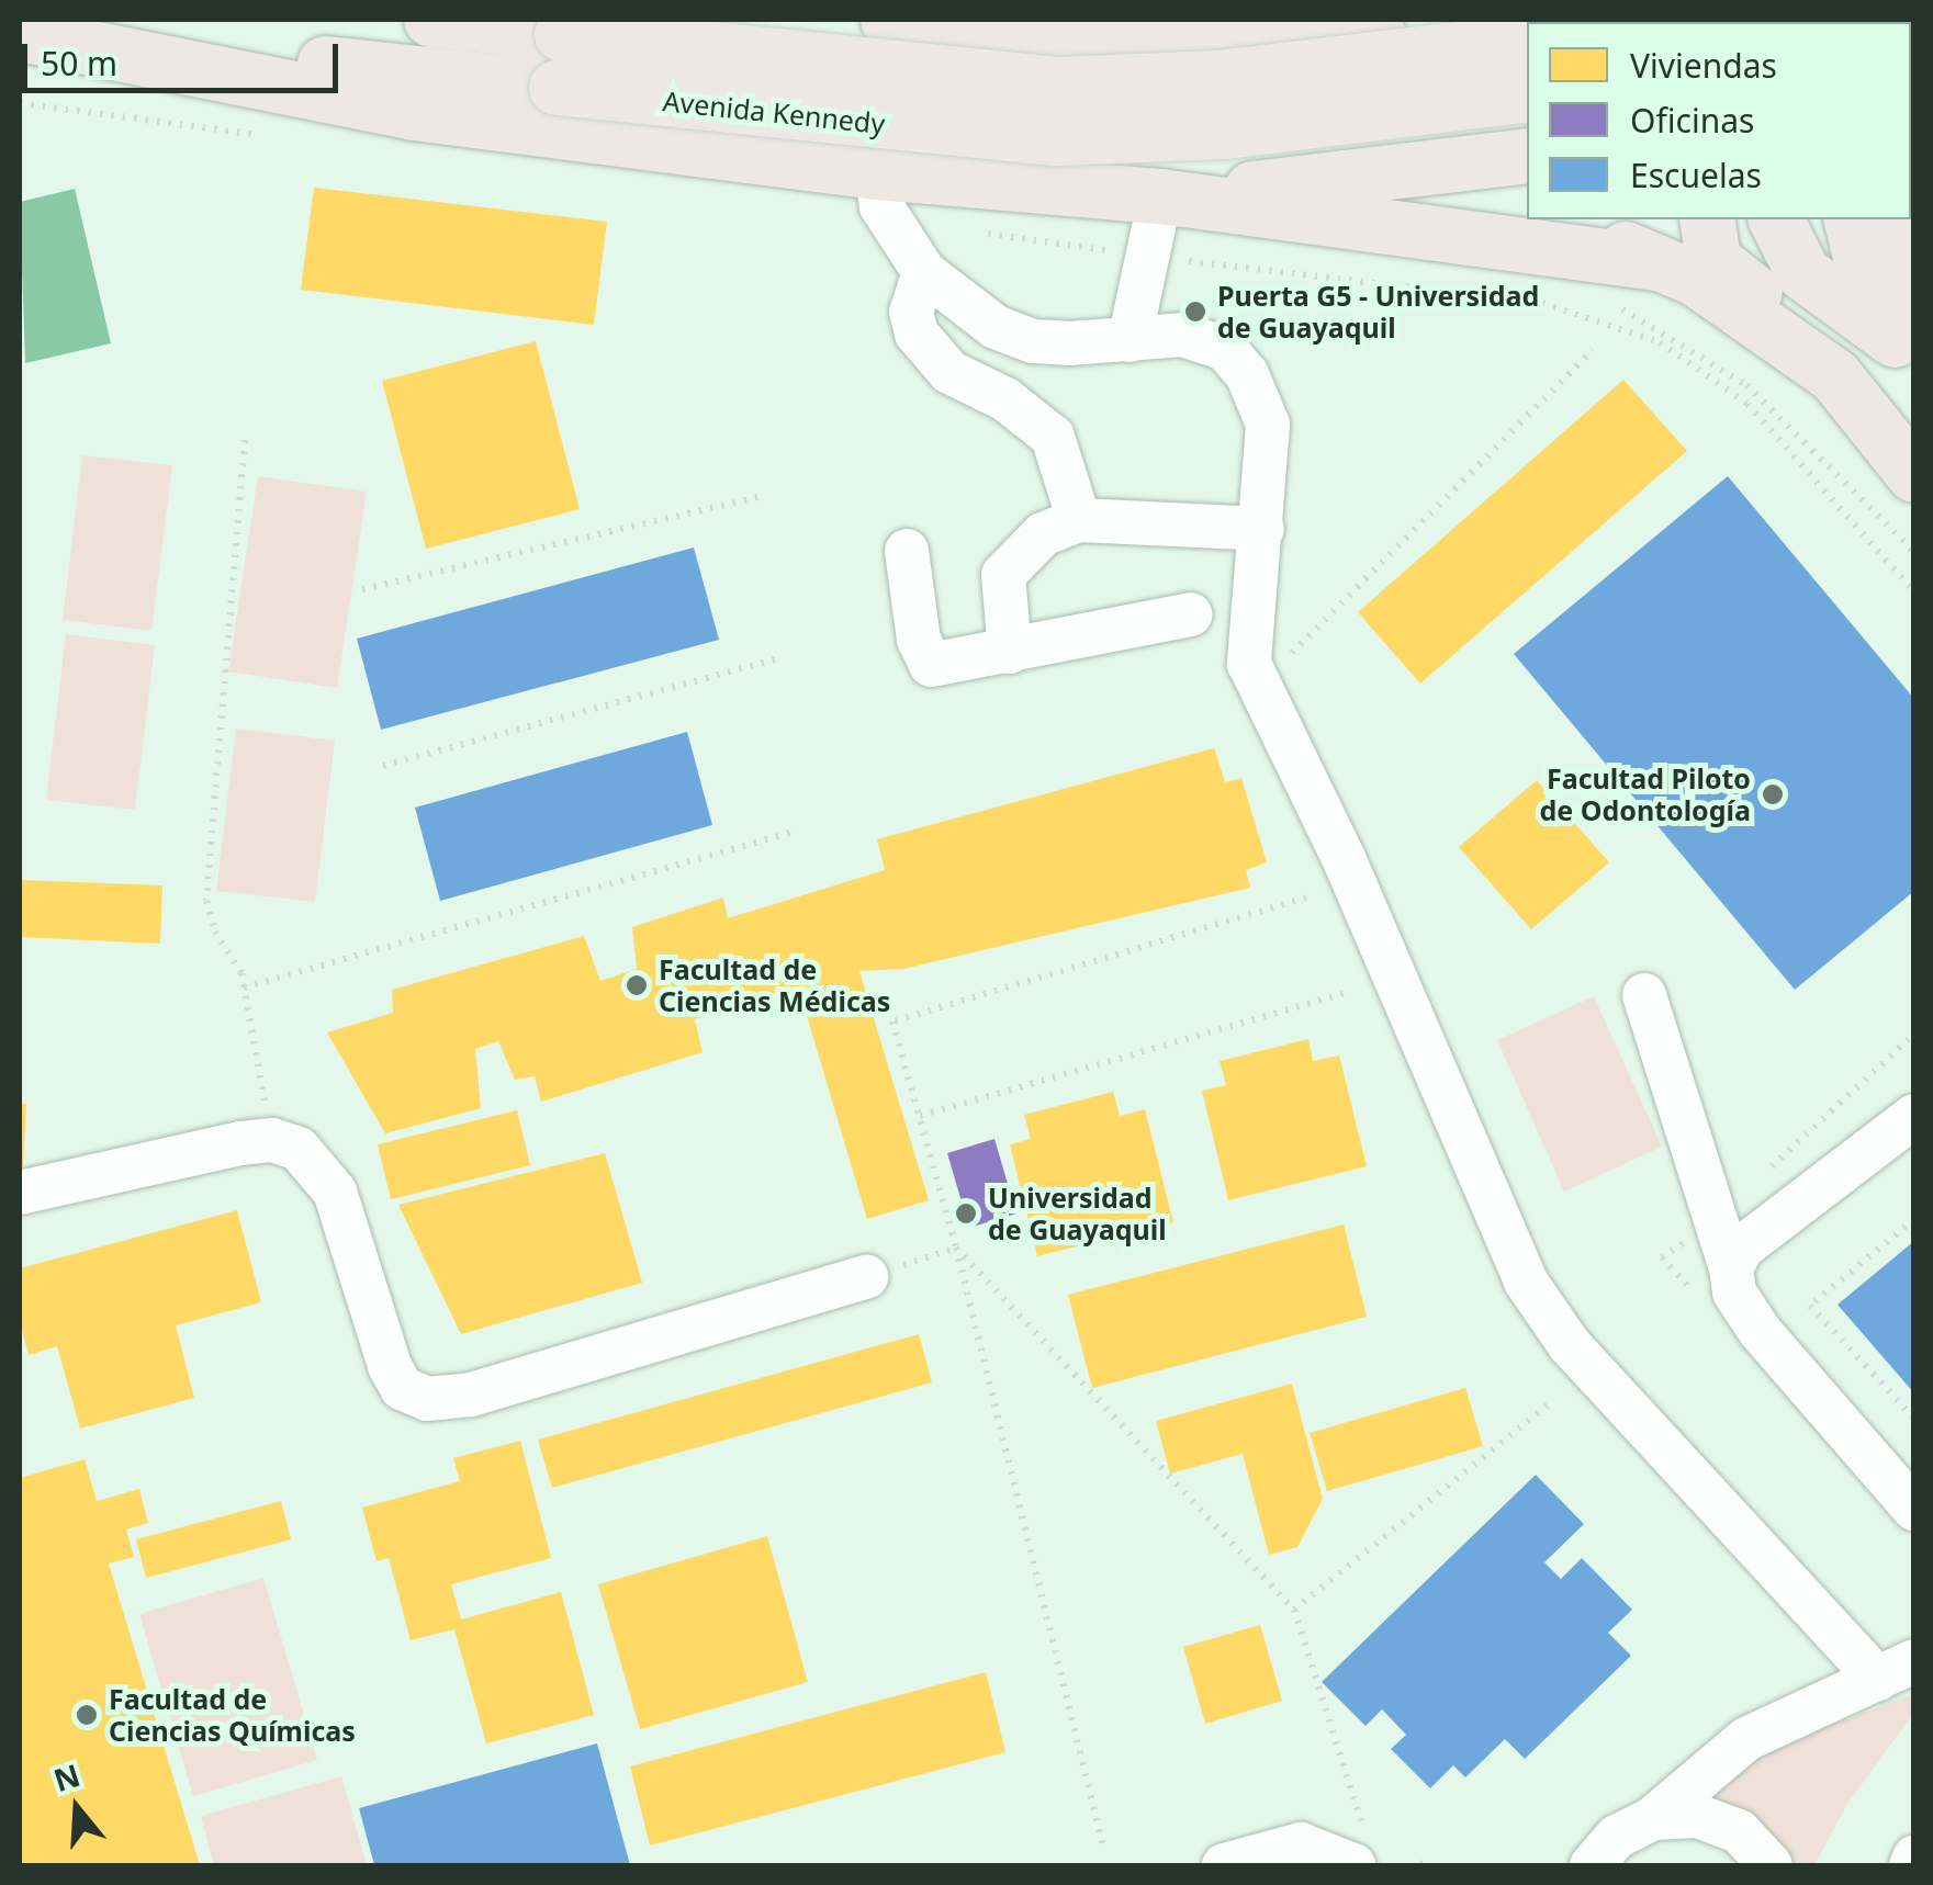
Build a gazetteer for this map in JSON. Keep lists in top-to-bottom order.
{
  "streets": {
    "main road": ["Avenida Kennedy"]
  },
  "places": [
    "Puerta G5 - Universidad de Guayaquil",
    "Facultad Piloto de Odontología",
    "Facultad de Ciencias Médicas",
    "Universidad de Guayaquil",
    "Facultad de Ciencias Químicas"
  ],
  "legend": ["Viviendas", "Oficinas", "Escuelas"],
  "scale_bar": "50 m",
  "north": "top"
}
